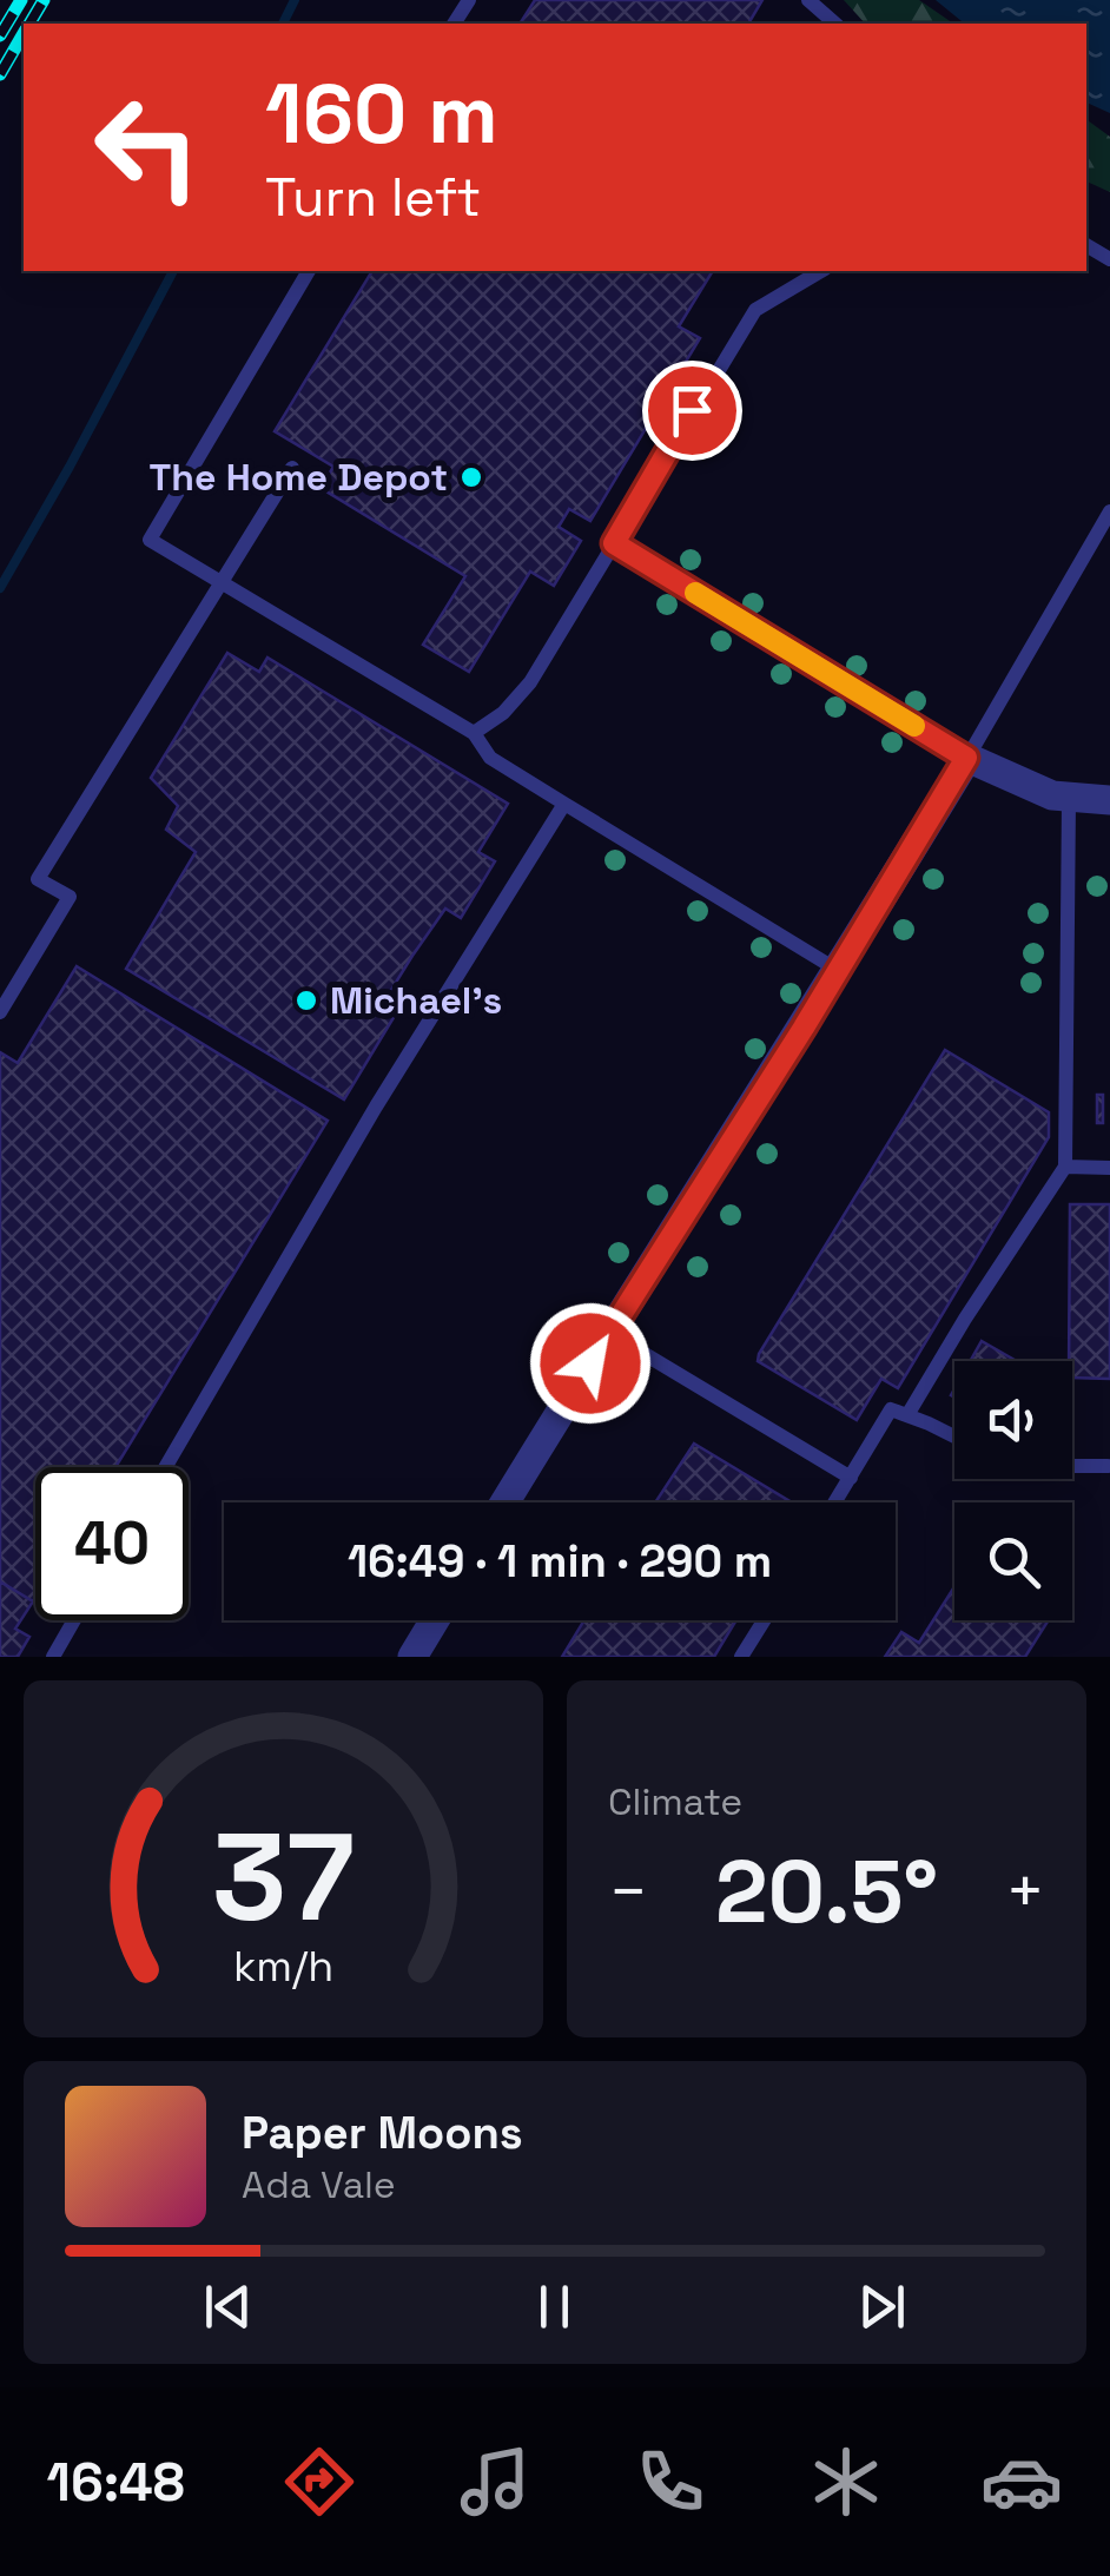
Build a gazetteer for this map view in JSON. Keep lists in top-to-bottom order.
{
  "places": ["The Home Depot", "Michael's"],
  "page": {
    "turn": ["160 m", "Turn left"],
    "limit": "40",
    "trip": "16:49 · 1 min · 290 m",
    "tile": "Climate",
    "heat": ["−", "20.5°", "+"],
    "song": ["Paper Moons", "Ada Vale"],
    "tabs": "16:48",
    "gauge": ["37", "km/h"]
  }
}
